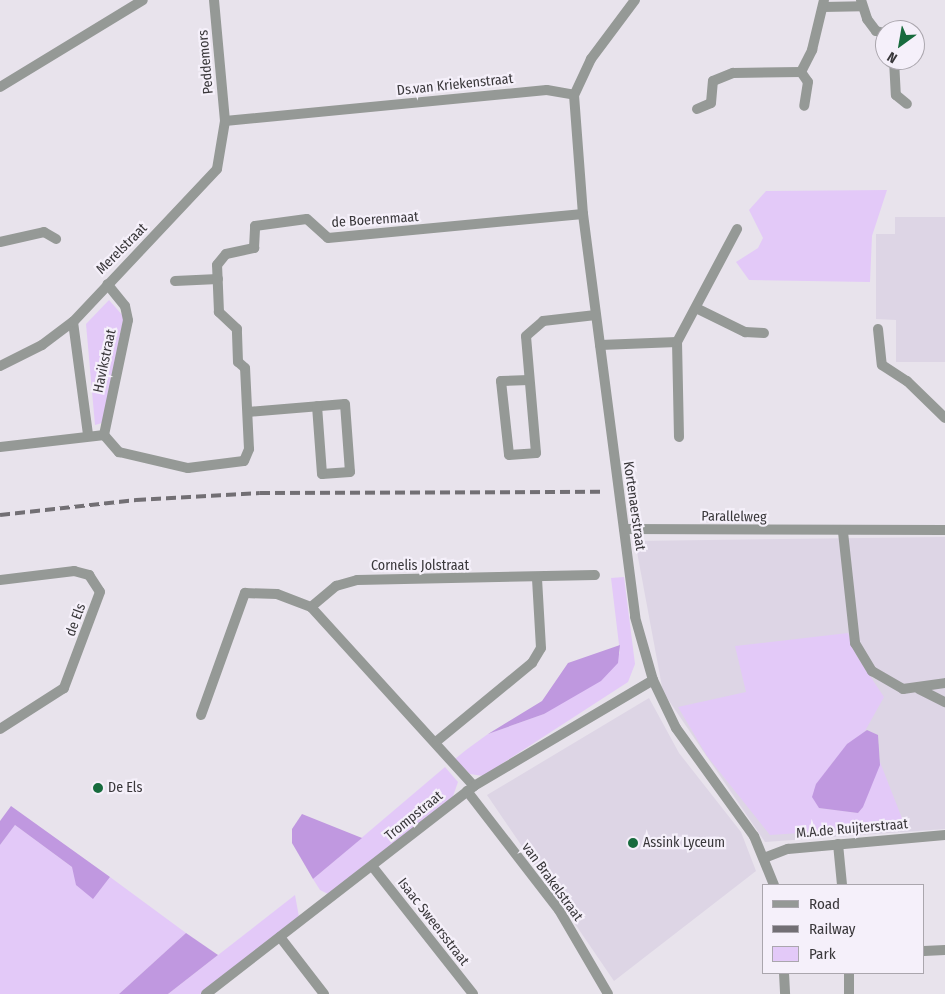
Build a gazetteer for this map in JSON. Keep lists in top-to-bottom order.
{
  "streets": {
    "street": [
      "Peddemors",
      "Ds.van Kriekenstraat",
      "de Boerenmaat",
      "Merelstraat",
      "Havikstraat",
      "Kortenaerstraat",
      "Parallelweg",
      "Cornelis Jolstraat",
      "de Els",
      "Trompstraat",
      "M.A.de Ruijterstraat",
      "van Brakelstraat",
      "Isaac Sweersstraat"
    ]
  },
  "crossings": [
    ["Peddemors", "Ds.van Kriekenstraat"],
    ["Peddemors", "Merelstraat"],
    ["Ds.van Kriekenstraat", "Merelstraat"],
    ["Ds.van Kriekenstraat", "Kortenaerstraat"],
    ["de Boerenmaat", "Havikstraat"],
    ["de Boerenmaat", "Kortenaerstraat"],
    ["Merelstraat", "Havikstraat"],
    ["Kortenaerstraat", "Parallelweg"],
    ["Kortenaerstraat", "Trompstraat"],
    ["Kortenaerstraat", "M.A.de Ruijterstraat"],
    ["Trompstraat", "van Brakelstraat"],
    ["Trompstraat", "Isaac Sweersstraat"]
  ],
  "places": ["De Els", "Assink Lyceum"],
  "legend": ["Road", "Railway", "Park"],
  "north": "bottom left"
}
